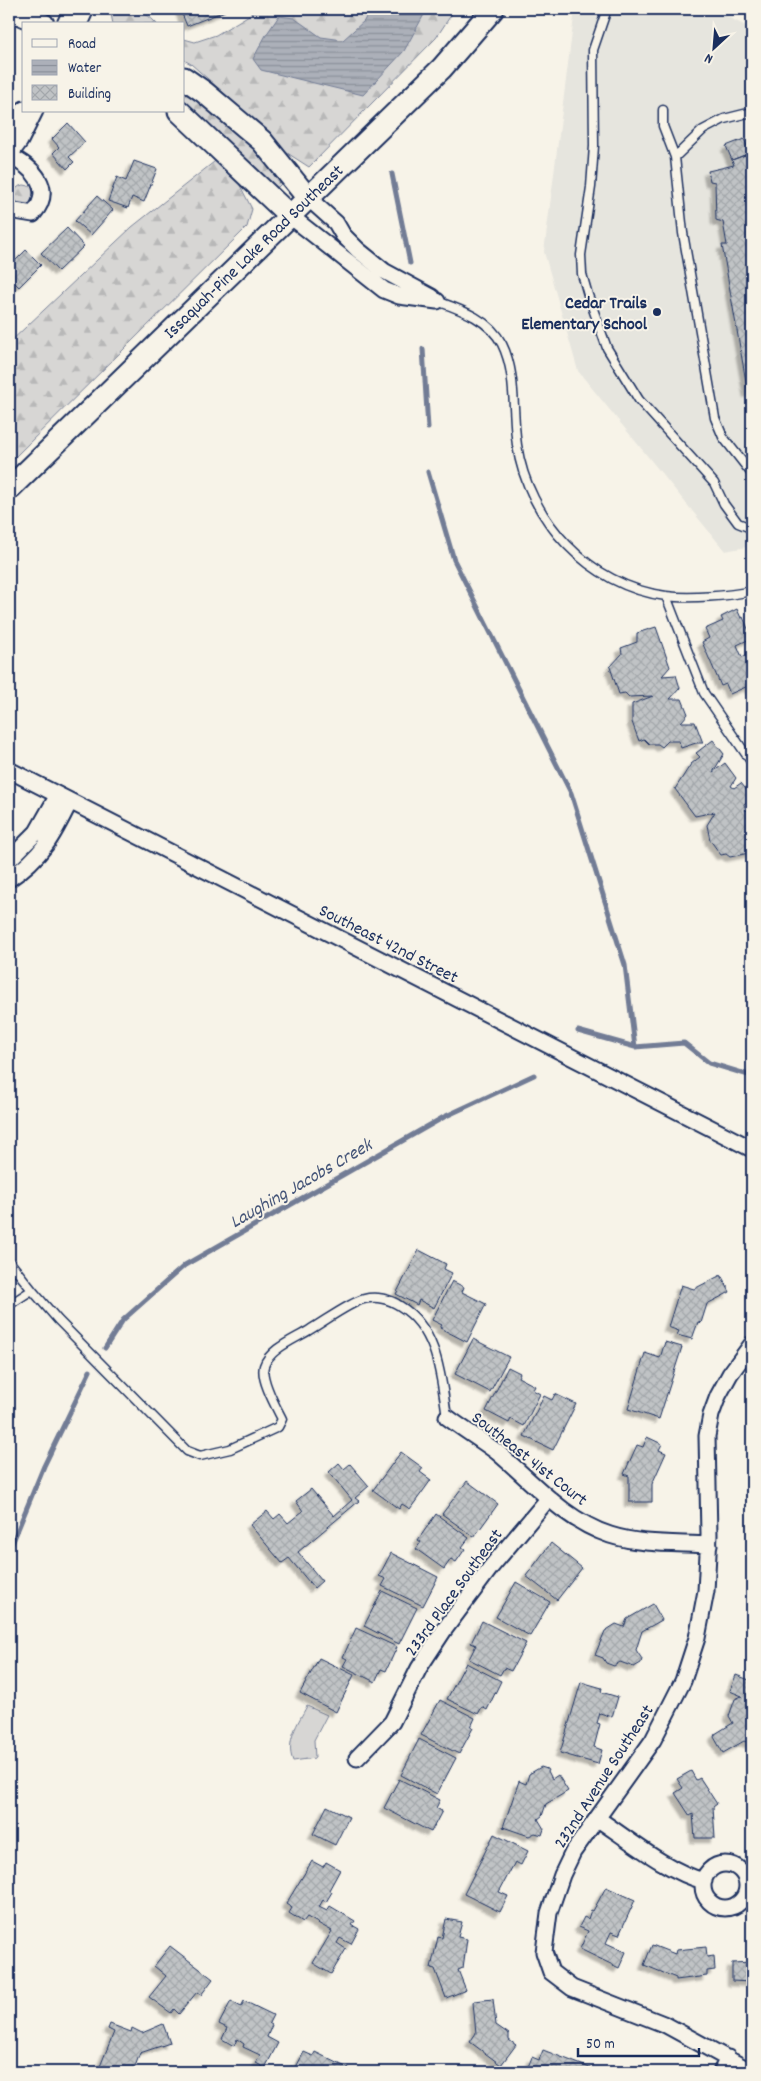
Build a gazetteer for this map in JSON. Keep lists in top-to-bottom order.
{
  "streets": {
    "main road": ["Issaquah-Pine Lake Road Southeast"],
    "street": [
      "Southeast 42nd Street",
      "Southeast 41st Court",
      "233rd Place Southeast",
      "232nd Avenue Southeast"
    ]
  },
  "crossings": [
    ["Southeast 41st Court", "233rd Place Southeast"],
    ["Southeast 41st Court", "232nd Avenue Southeast"]
  ],
  "water": ["Laughing Jacobs Creek"],
  "places": ["Cedar Trails Elementary School"],
  "legend": ["Road", "Water", "Building"],
  "scale_bar": "50 m",
  "north": "bottom left"
}
